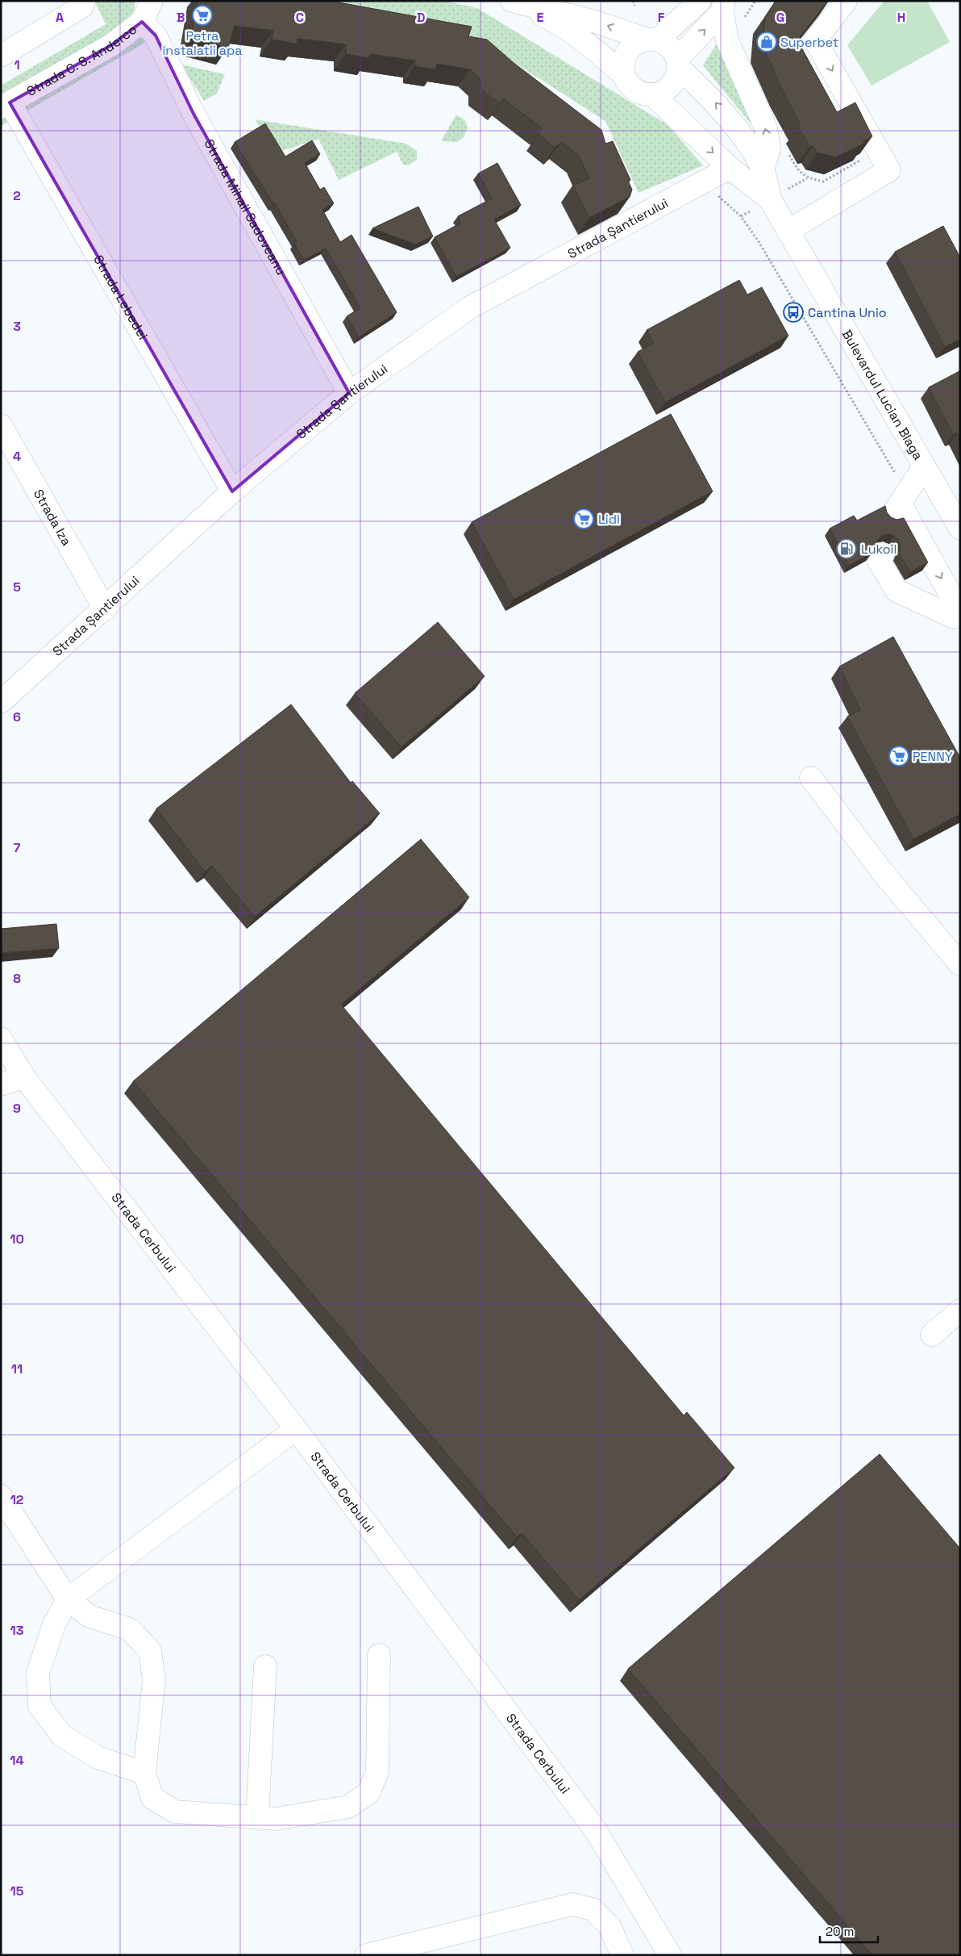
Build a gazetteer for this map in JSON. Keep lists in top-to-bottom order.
{
  "streets": {
    "street": [
      "Strada C. S. Anderco",
      "Strada Mihail Sadoveanu",
      "Strada Șantierului",
      "Strada Lebedei",
      "Bulevardul Lucian Blaga",
      "Strada Iza",
      "Strada Cerbului"
    ]
  },
  "crossings": [
    ["Strada C. S. Anderco", "Strada Mihail Sadoveanu"],
    ["Strada C. S. Anderco", "Strada Lebedei"],
    ["Strada Mihail Sadoveanu", "Strada Șantierului"],
    ["Strada Șantierului", "Strada Lebedei"],
    ["Strada Șantierului", "Bulevardul Lucian Blaga"],
    ["Strada Șantierului", "Strada Iza"]
  ],
  "places": {
    "supermarket": ["Petra instalatii apa", "Lidl", "PENNY"],
    "shop": ["Superbet"],
    "bus stop": ["Cantina Unio"],
    "fuel station": ["Lukoil"]
  },
  "scale_bar": "20 m",
  "grid": {
    "columns": [
      "A",
      "B",
      "C",
      "D",
      "E",
      "F",
      "G",
      "H"
    ],
    "rows": [
      "1",
      "2",
      "3",
      "4",
      "5",
      "6",
      "7",
      "8",
      "9",
      "10",
      "11",
      "12",
      "13",
      "14",
      "15"
    ]
  }
}
